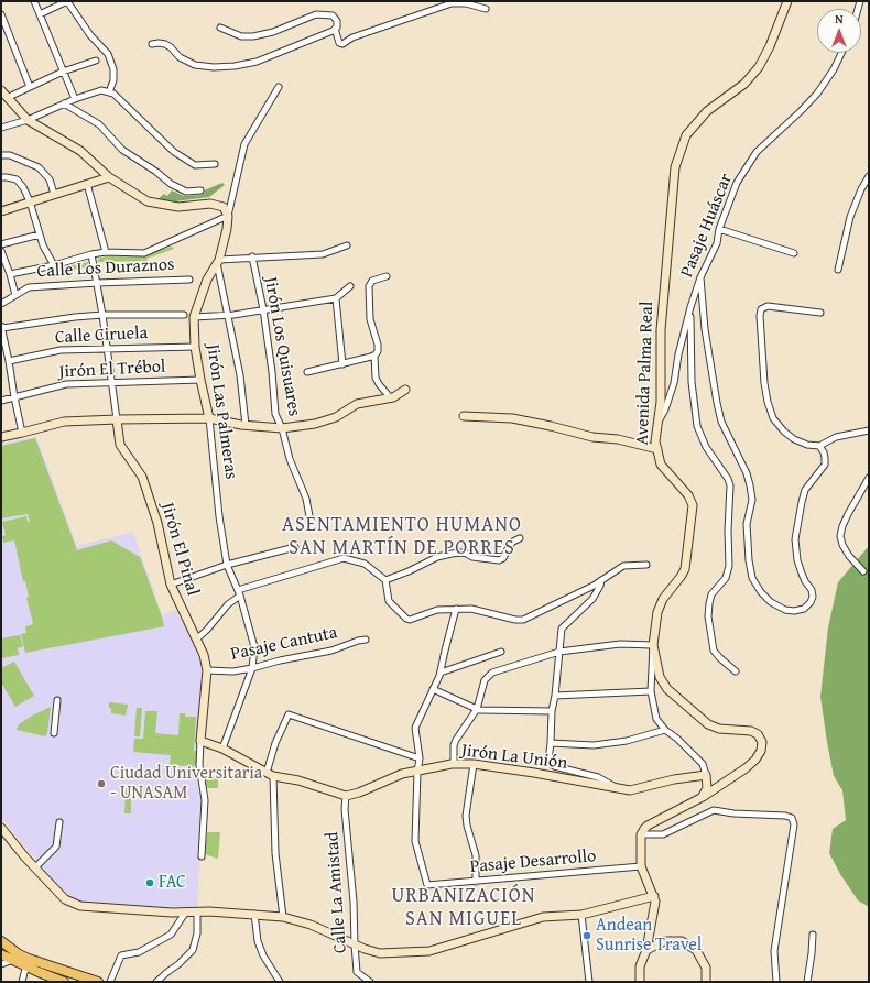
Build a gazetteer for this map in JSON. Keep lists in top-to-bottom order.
{
  "streets": {
    "main road": [
      "Avenida Palma Real",
      "Jirón Las Palmeras",
      "Jirón El Pinal",
      "Jirón La Unión"
    ],
    "street": [
      "Pasaje Huáscar",
      "Calle Los Duraznos",
      "Calle Ciruela",
      "Jirón Los Quisuares",
      "Jirón El Trébol",
      "Pasaje Cantuta",
      "Pasaje Desarrollo",
      "Calle La Amistad"
    ]
  },
  "crossings": [
    ["Pasaje Huáscar", "Avenida Palma Real"],
    ["Calle Los Duraznos", "Jirón El Pinal"],
    ["Calle Ciruela", "Jirón Las Palmeras"],
    ["Calle Ciruela", "Jirón El Pinal"],
    ["Jirón El Trébol", "Jirón Las Palmeras"],
    ["Jirón El Trébol", "Jirón El Pinal"],
    ["Jirón Las Palmeras", "Pasaje Cantuta"],
    ["Jirón El Pinal", "Pasaje Cantuta"],
    ["Jirón La Unión", "Pasaje Desarrollo"],
    ["Jirón La Unión", "Calle La Amistad"]
  ],
  "districts": ["ASENTAMIENTO HUMANO SAN MARTÍN DE PORRES", "URBANIZACIÓN SAN MIGUEL"],
  "places": ["Ciudad Universitaria - UNASAM", "FAC", "Andean Sunrise Travel"],
  "north": "top"
}
